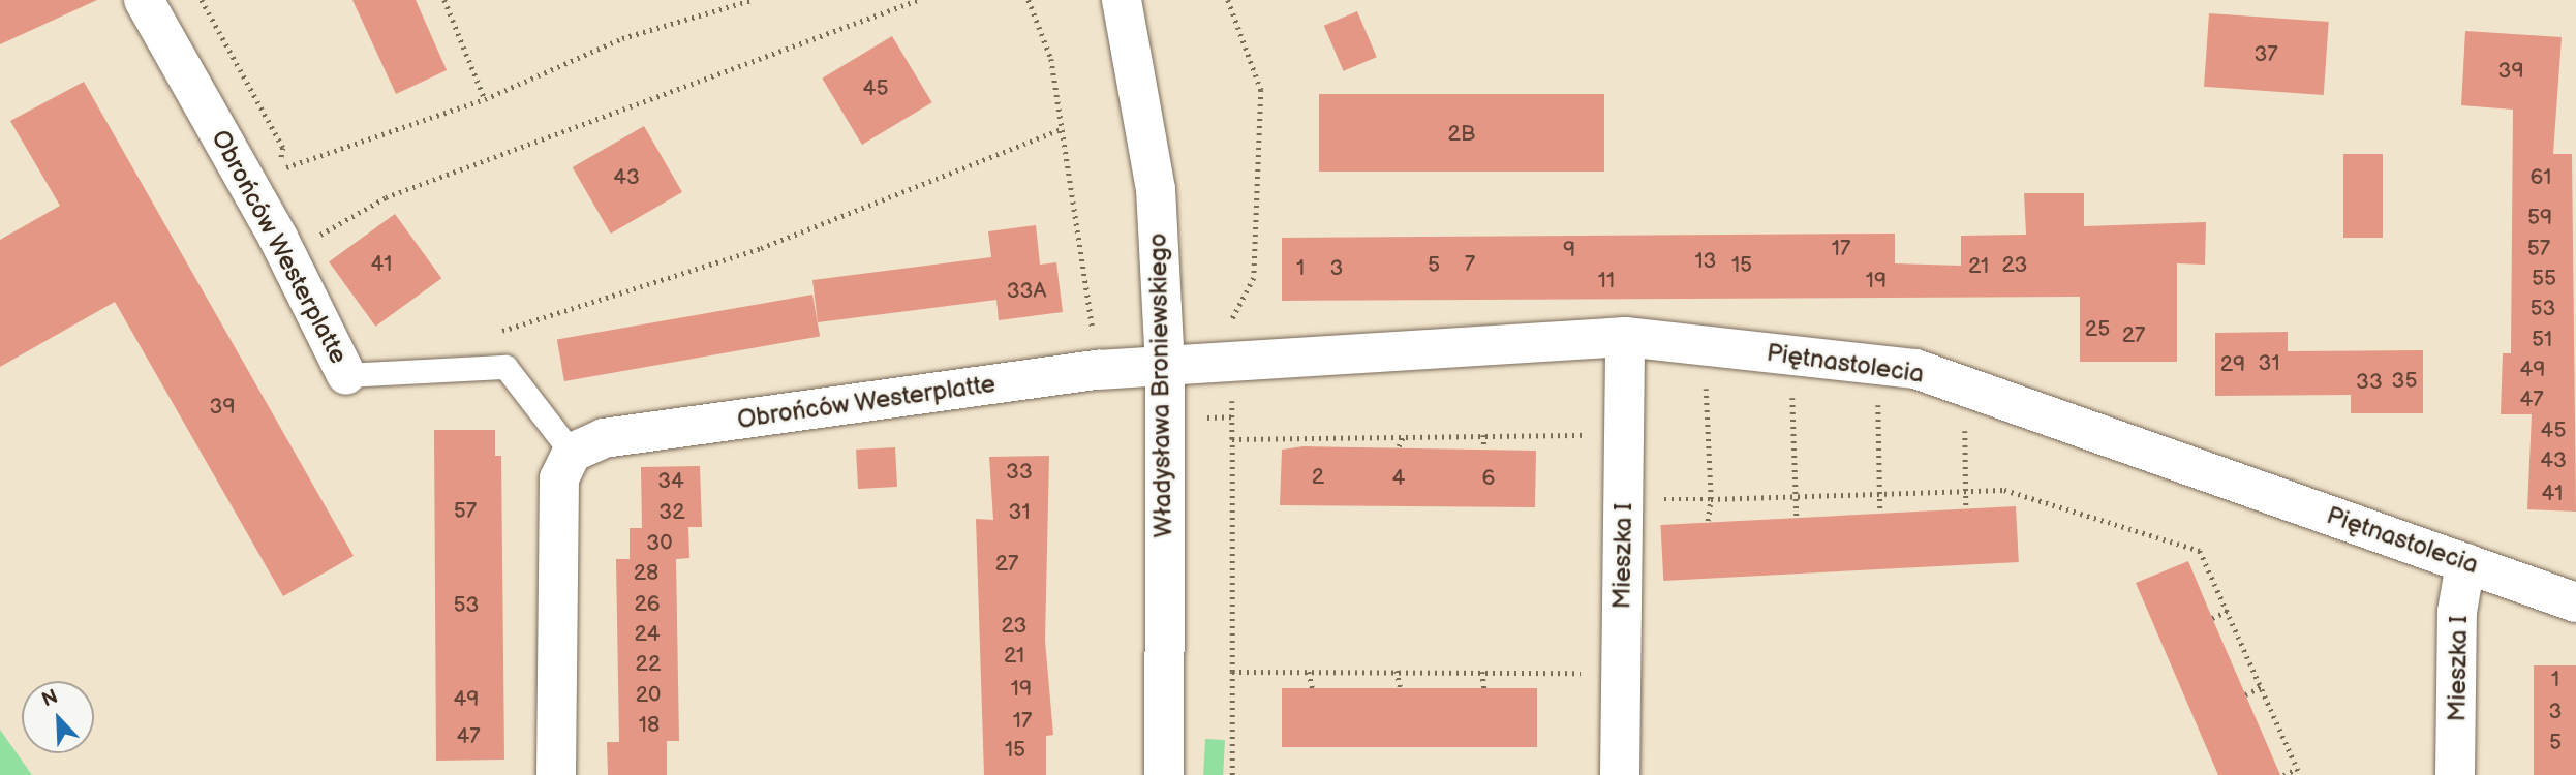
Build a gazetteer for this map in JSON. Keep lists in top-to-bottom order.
{
  "streets": {
    "street": [
      "Obrońców Westerplatte",
      "Piętnastolecia",
      "Władysława Broniewskiego",
      "Mieszka I"
    ]
  },
  "crossings": [
    ["Obrońców Westerplatte", "Piętnastolecia"],
    ["Obrońców Westerplatte", "Władysława Broniewskiego"],
    ["Piętnastolecia", "Władysława Broniewskiego"],
    ["Piętnastolecia", "Mieszka I"]
  ],
  "house_numbers": [
    "37",
    "39",
    "45",
    "2B",
    "43",
    "61",
    "59",
    "17",
    "57",
    "9",
    "13",
    "41",
    "7",
    "5",
    "15",
    "23",
    "21",
    "1",
    "3",
    "55",
    "11",
    "19",
    "33A",
    "53",
    "25",
    "27",
    "51",
    "31",
    "29",
    "49",
    "35",
    "33",
    "47",
    "39",
    "45",
    "43",
    "33",
    "2",
    "4",
    "6",
    "34",
    "41",
    "57",
    "32",
    "31",
    "30",
    "27",
    "28",
    "26",
    "53",
    "23",
    "24",
    "21",
    "22",
    "1",
    "19",
    "20",
    "49",
    "3",
    "17",
    "18",
    "47",
    "5",
    "15"
  ],
  "north": "top left"
}
